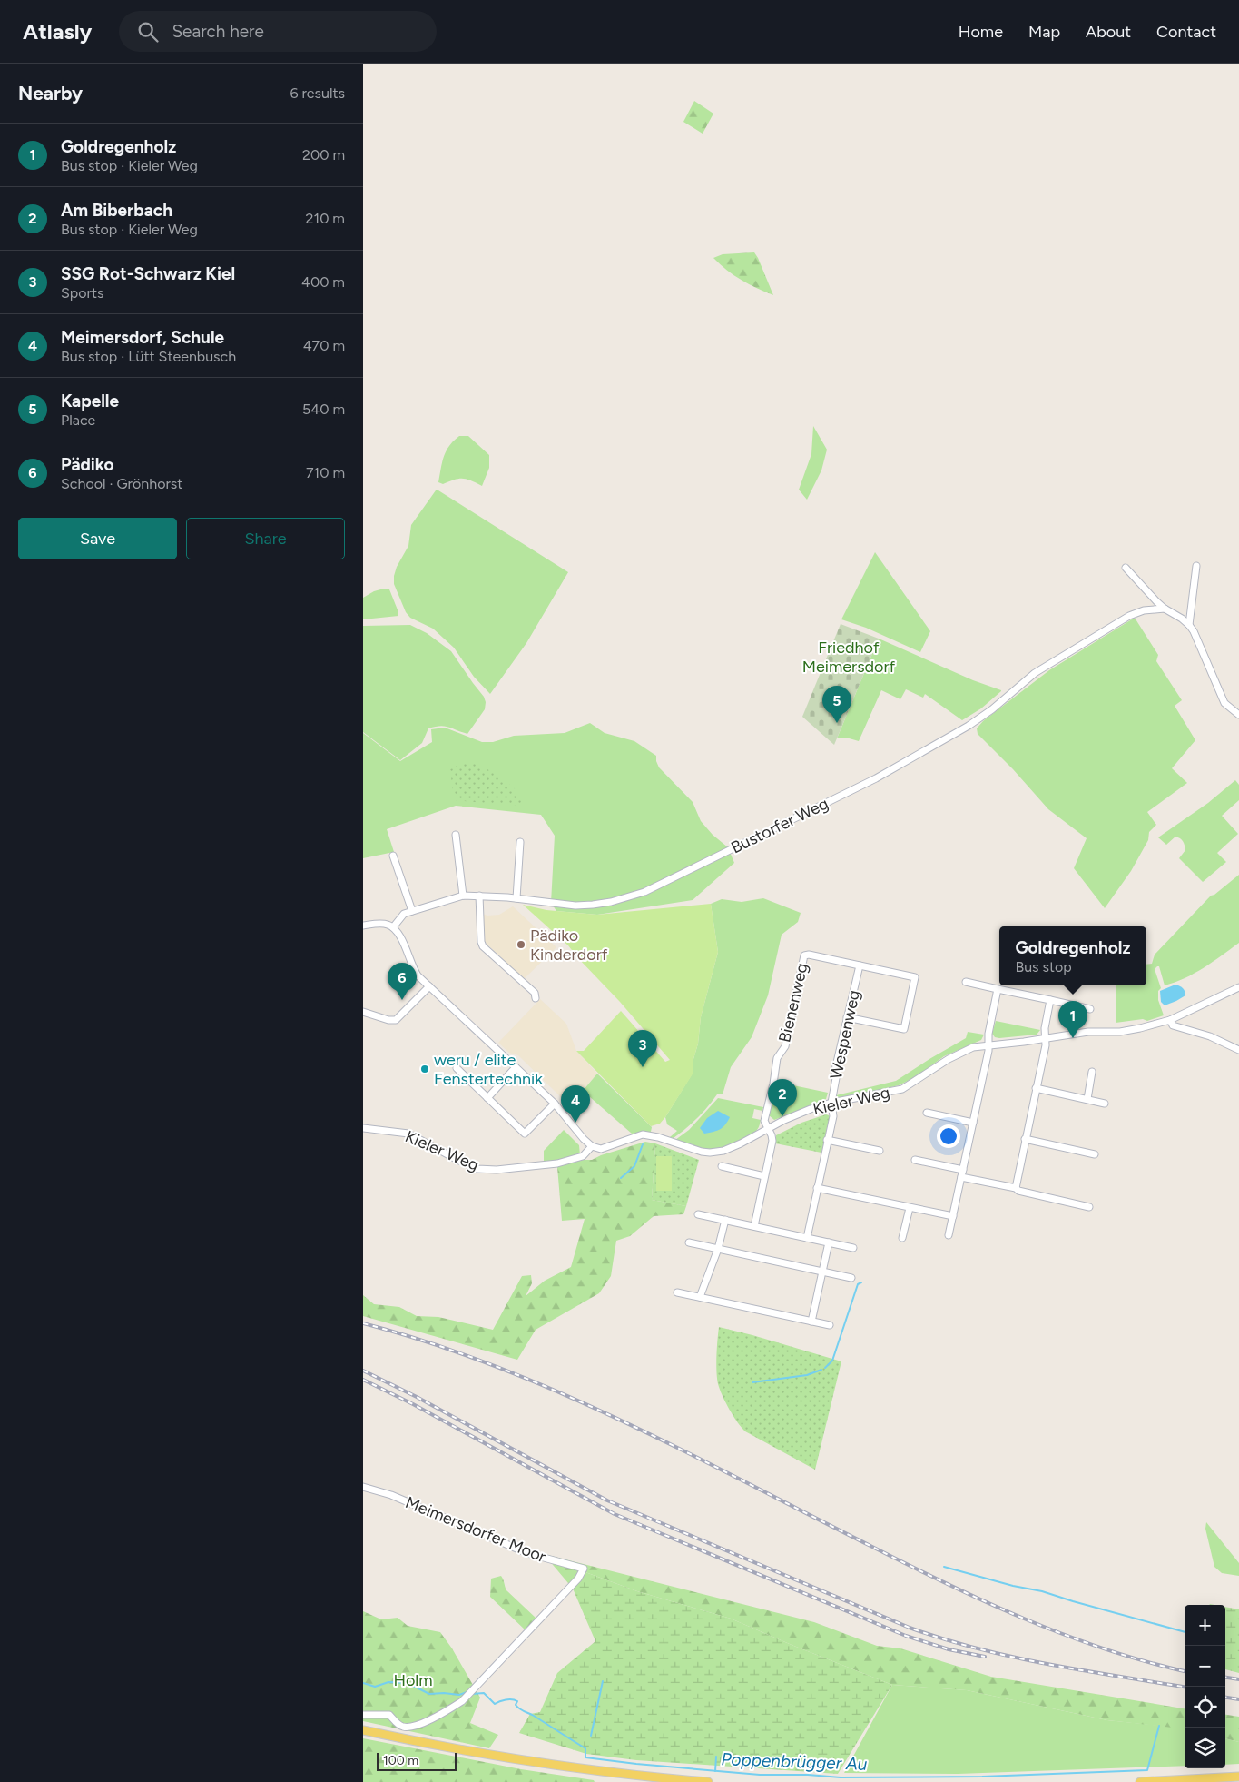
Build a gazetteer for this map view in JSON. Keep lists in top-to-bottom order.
{
  "streets": {
    "street": [
      "Bustorfer Weg",
      "Bienenweg",
      "Wespenweg",
      "Kieler Weg",
      "Meimersdorfer Moor"
    ]
  },
  "crossings": [
    ["Bienenweg", "Wespenweg"],
    ["Bienenweg", "Kieler Weg"],
    ["Wespenweg", "Kieler Weg"]
  ],
  "water": ["Poppenbrügger Au"],
  "parks": ["Friedhof Meimersdorf", "Holm"],
  "places": ["Pädiko Kinderdorf", "weru / elite Fenstertechnik"],
  "scale_bar": "100 m",
  "page": {
    "header": "Atlasly",
    "search": "Search here",
    "nav": [
      "Home",
      "Map",
      "About",
      "Contact"
    ],
    "heading": ["Nearby", "6 results"],
    "list": [
      {
        "mark": "1",
        "name": "Goldregenholz",
        "note": "Bus stop · Kieler Weg",
        "value": "200 m"
      },
      {
        "mark": "2",
        "name": "Am Biberbach",
        "note": "Bus stop · Kieler Weg",
        "value": "210 m"
      },
      {
        "mark": "3",
        "name": "SSG Rot-Schwarz Kiel",
        "note": "Sports",
        "value": "400 m"
      },
      {
        "mark": "4",
        "name": "Meimersdorf, Schule",
        "note": "Bus stop · Lütt Steenbusch",
        "value": "470 m"
      },
      {
        "mark": "5",
        "name": "Kapelle",
        "note": "Place",
        "value": "540 m"
      },
      {
        "mark": "6",
        "name": "Pädiko",
        "note": "School · Grönhorst",
        "value": "710 m"
      }
    ],
    "buttons": ["Save", "Share"],
    "pins": [
      "5",
      "6",
      "1",
      "3",
      "2",
      "4"
    ],
    "popup": ["Goldregenholz", "Bus stop"],
    "map_buttons": ["+", "−"],
    "scale": "100 m"
  }
}
